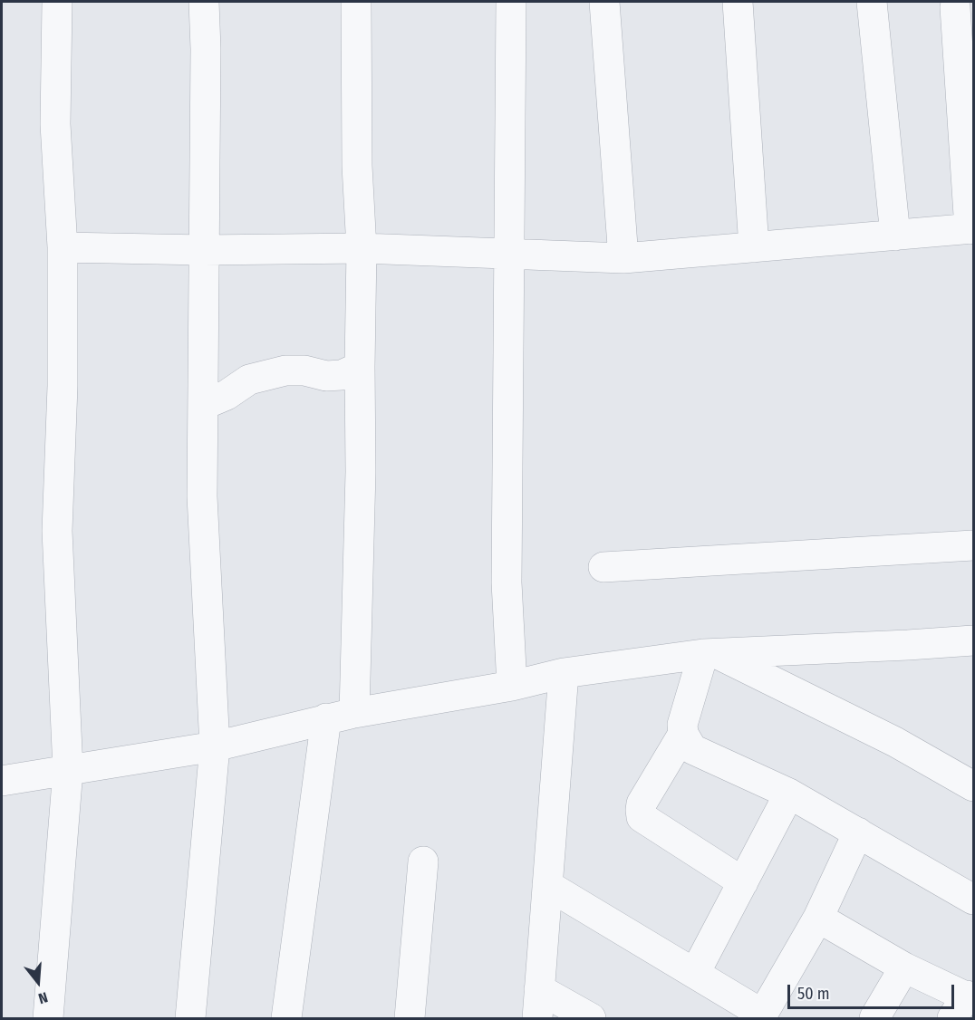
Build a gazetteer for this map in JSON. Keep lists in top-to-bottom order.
{
  "scale_bar": "50 m",
  "north": "bottom"
}
